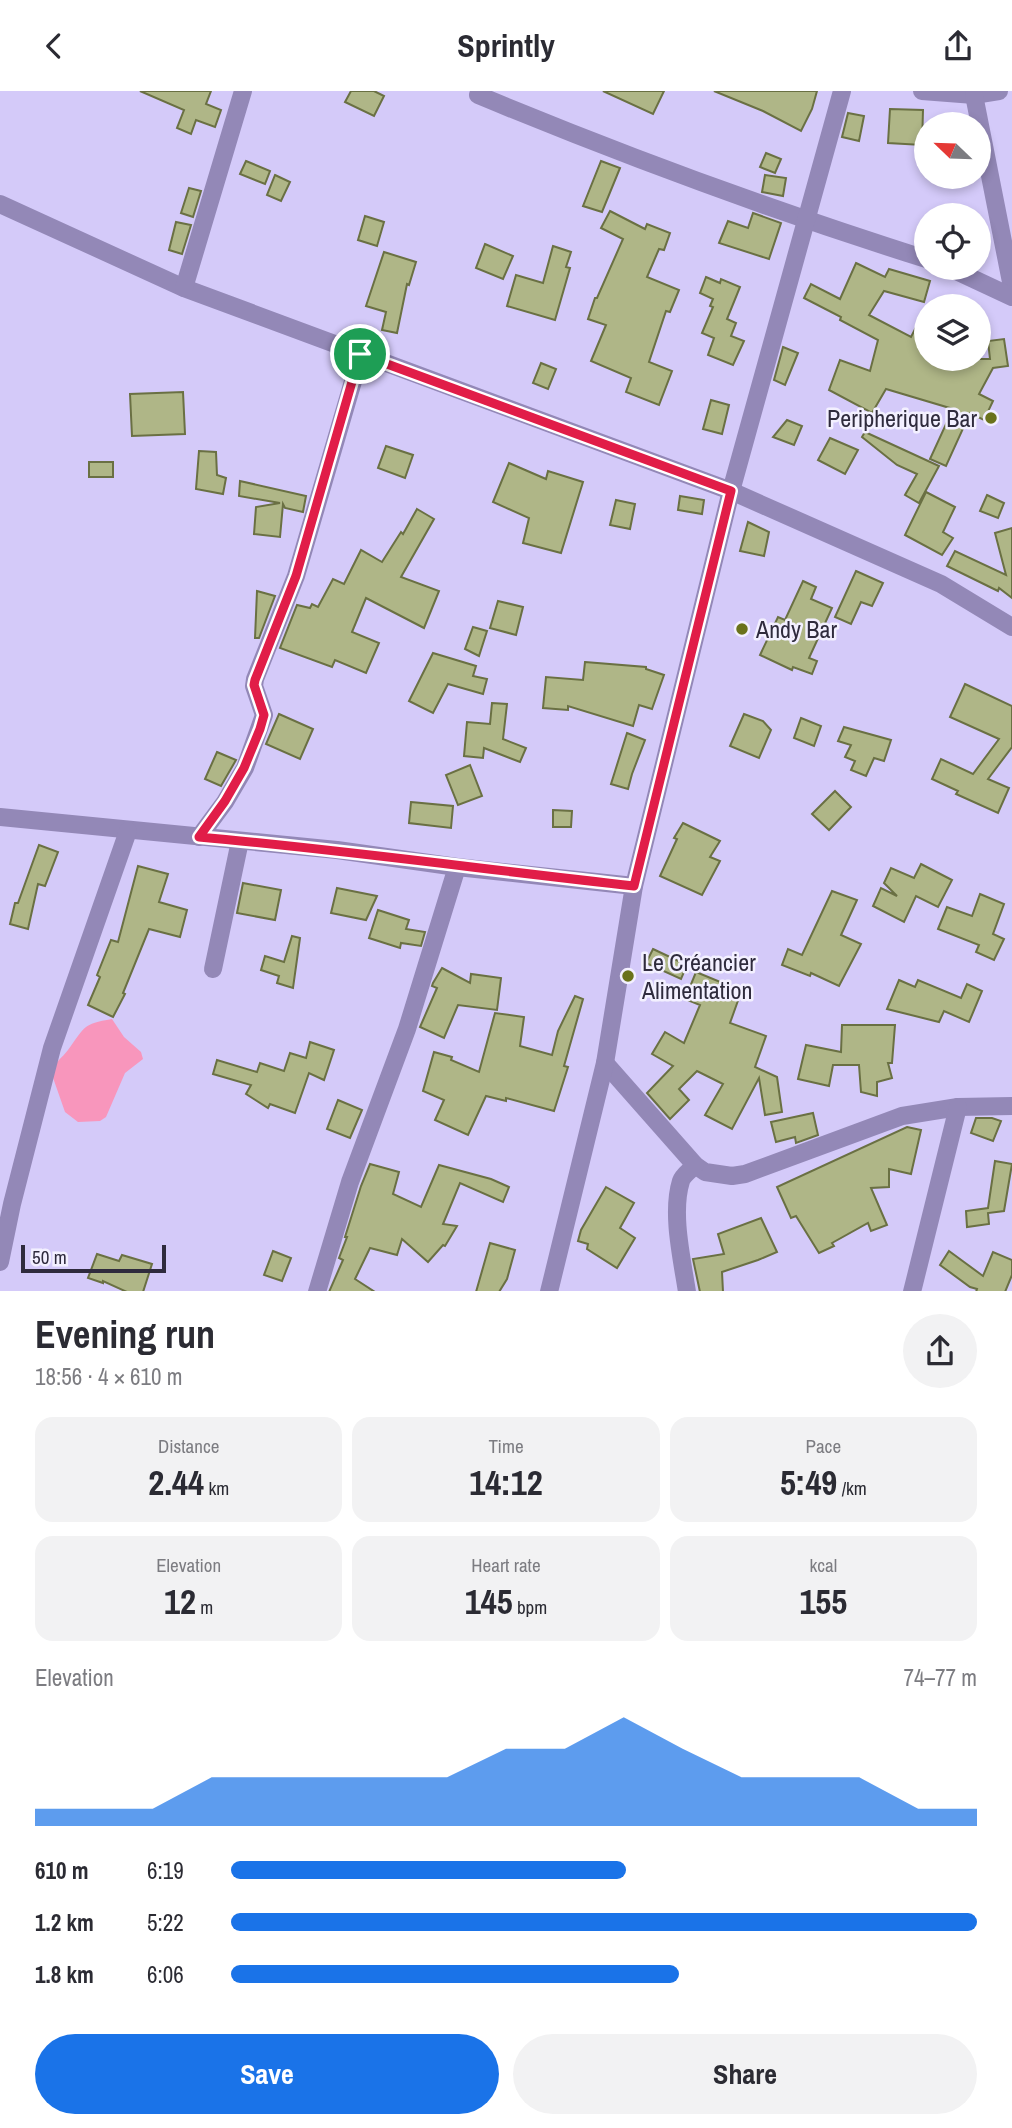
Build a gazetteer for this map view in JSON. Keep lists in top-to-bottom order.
{
  "places": ["Peripherique Bar", "Andy Bar", "Le Créancier Alimentation"],
  "scale_bar": "50 m",
  "north": "top left",
  "page": {
    "header": "Sprintly",
    "scale": "50 m",
    "heading": ["Evening run", "18:56 · 4 × 610 m"],
    "stats": [
      ["Distance", "2.44 km"],
      ["Time", "14:12"],
      ["Pace", "5:49 /km"],
      ["Elevation", "12 m"],
      ["Heart rate", "145 bpm"],
      ["kcal", "155"]
    ],
    "chart": ["Elevation", "74–77 m"],
    "list": [
      {
        "name": "610 m",
        "note": "6:19"
      },
      {
        "name": "1.2 km",
        "note": "5:22"
      },
      {
        "name": "1.8 km",
        "note": "6:06"
      }
    ],
    "buttons": ["Save", "Share"]
  }
}
